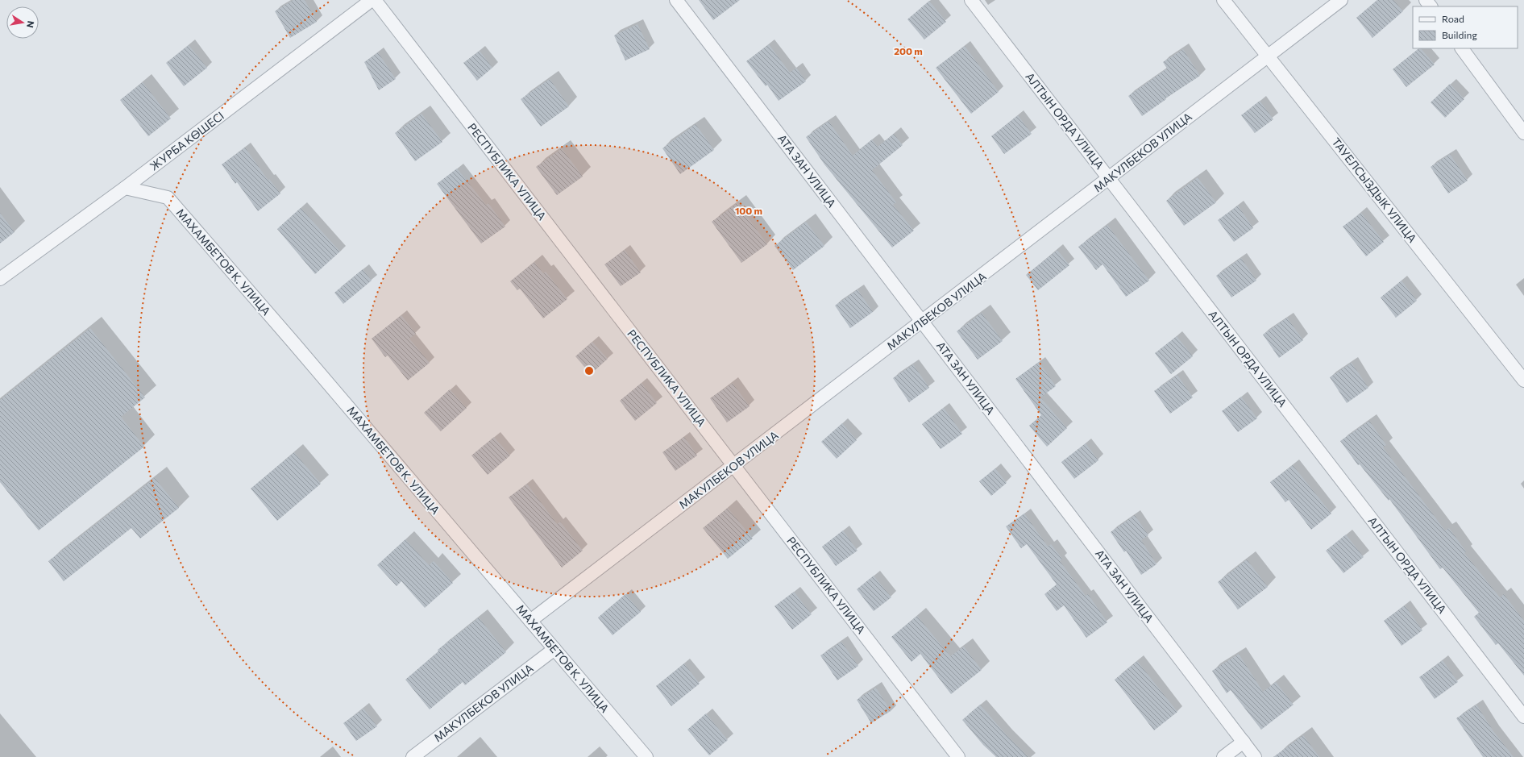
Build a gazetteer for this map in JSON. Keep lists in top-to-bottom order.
{
  "streets": {
    "street": [
      "АЛТЫН ОРДА УЛИЦА",
      "ЖУРБА КӨШЕСІ",
      "МАКУЛБЕКОВ УЛИЦА",
      "АТА ЗАН УЛИЦА",
      "РЕСПУБЛИКА УЛИЦА",
      "ТАУЕЛСЫЗДЫК УЛИЦА",
      "МАХАМБЕТОВ К. УЛИЦА"
    ]
  },
  "crossings": [
    ["АЛТЫН ОРДА УЛИЦА", "МАКУЛБЕКОВ УЛИЦА"],
    ["ЖУРБА КӨШЕСІ", "МАХАМБЕТОВ К. УЛИЦА"],
    ["МАКУЛБЕКОВ УЛИЦА", "АТА ЗАН УЛИЦА"],
    ["МАКУЛБЕКОВ УЛИЦА", "РЕСПУБЛИКА УЛИЦА"],
    ["МАКУЛБЕКОВ УЛИЦА", "ТАУЕЛСЫЗДЫК УЛИЦА"],
    ["МАКУЛБЕКОВ УЛИЦА", "МАХАМБЕТОВ К. УЛИЦА"]
  ],
  "legend": ["Road", "Building"],
  "north": "right",
  "rings": ["200 m", "100 m"]
}
